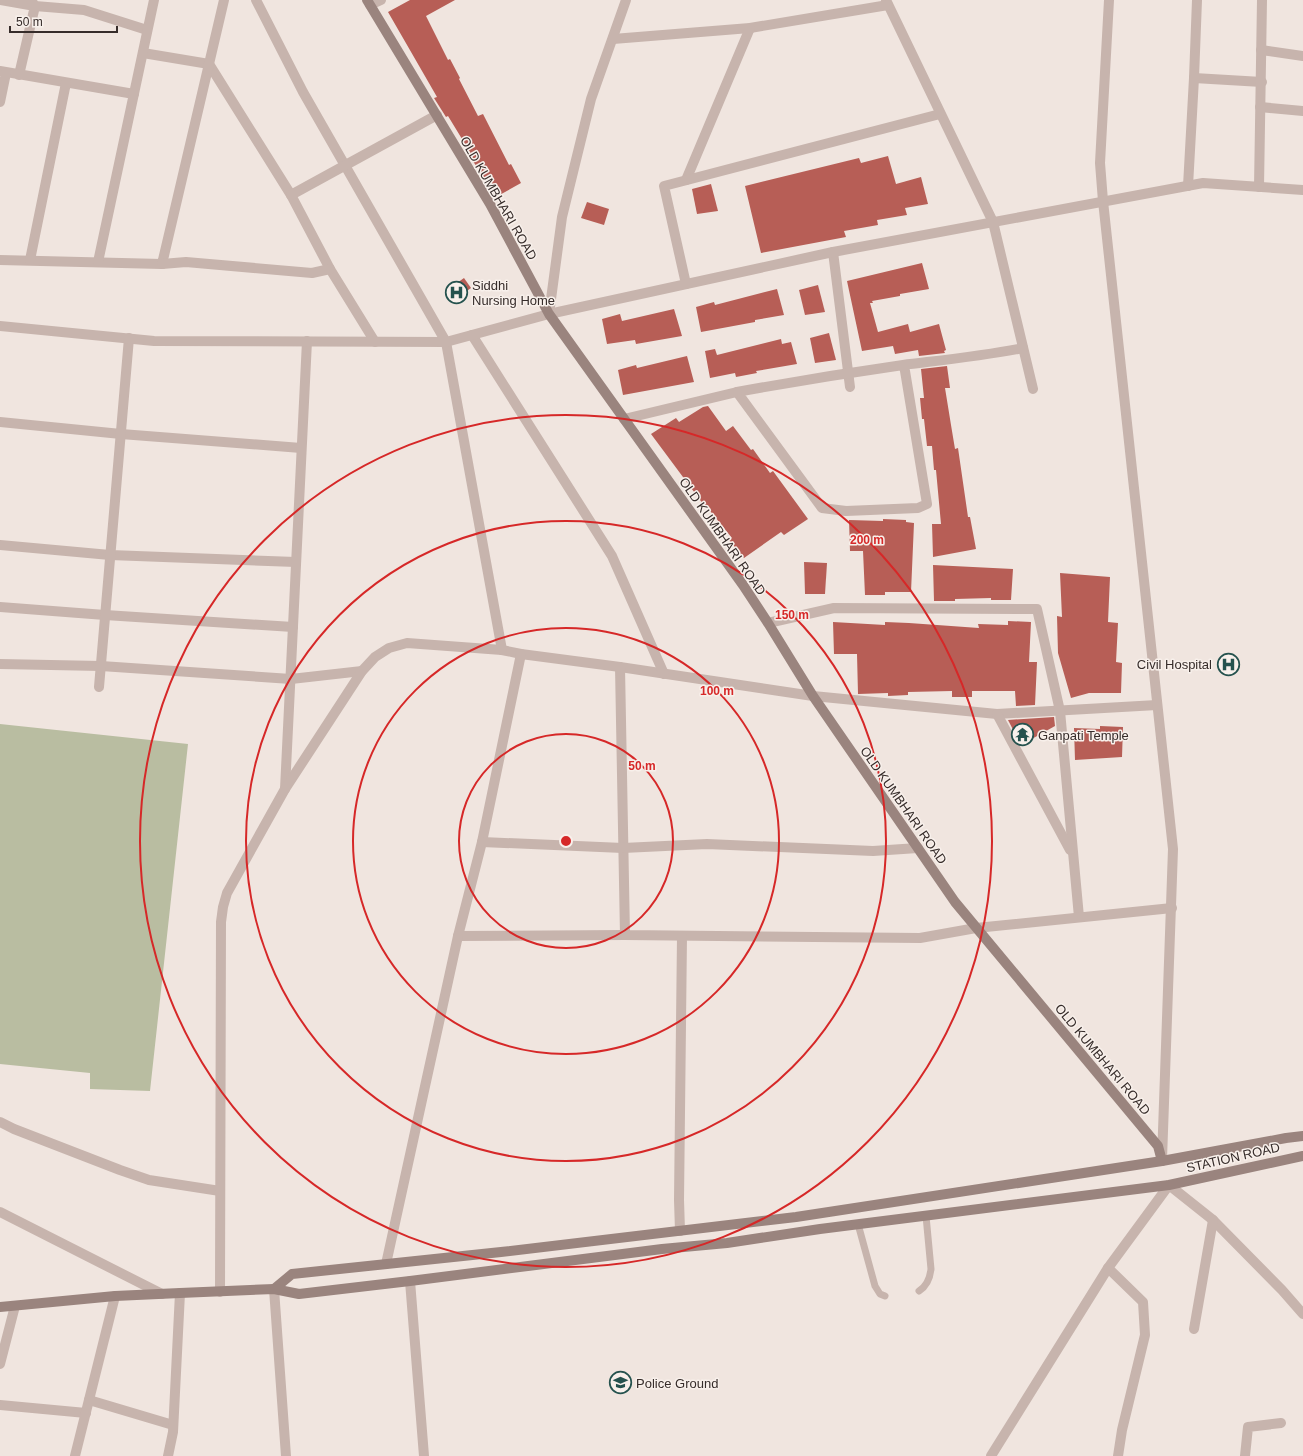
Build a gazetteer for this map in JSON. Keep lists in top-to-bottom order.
{
  "streets": {
    "main road": ["OLD KUMBHARI ROAD", "STATION ROAD"]
  },
  "places": {
    "hospital": ["Siddhi Nursing Home", "Civil Hospital"],
    "temple": ["Ganpati Temple"],
    "school or university": ["Police Ground"]
  },
  "scale_bar": "50 m",
  "rings": [
    "200 m",
    "150 m",
    "100 m",
    "50 m"
  ]
}
